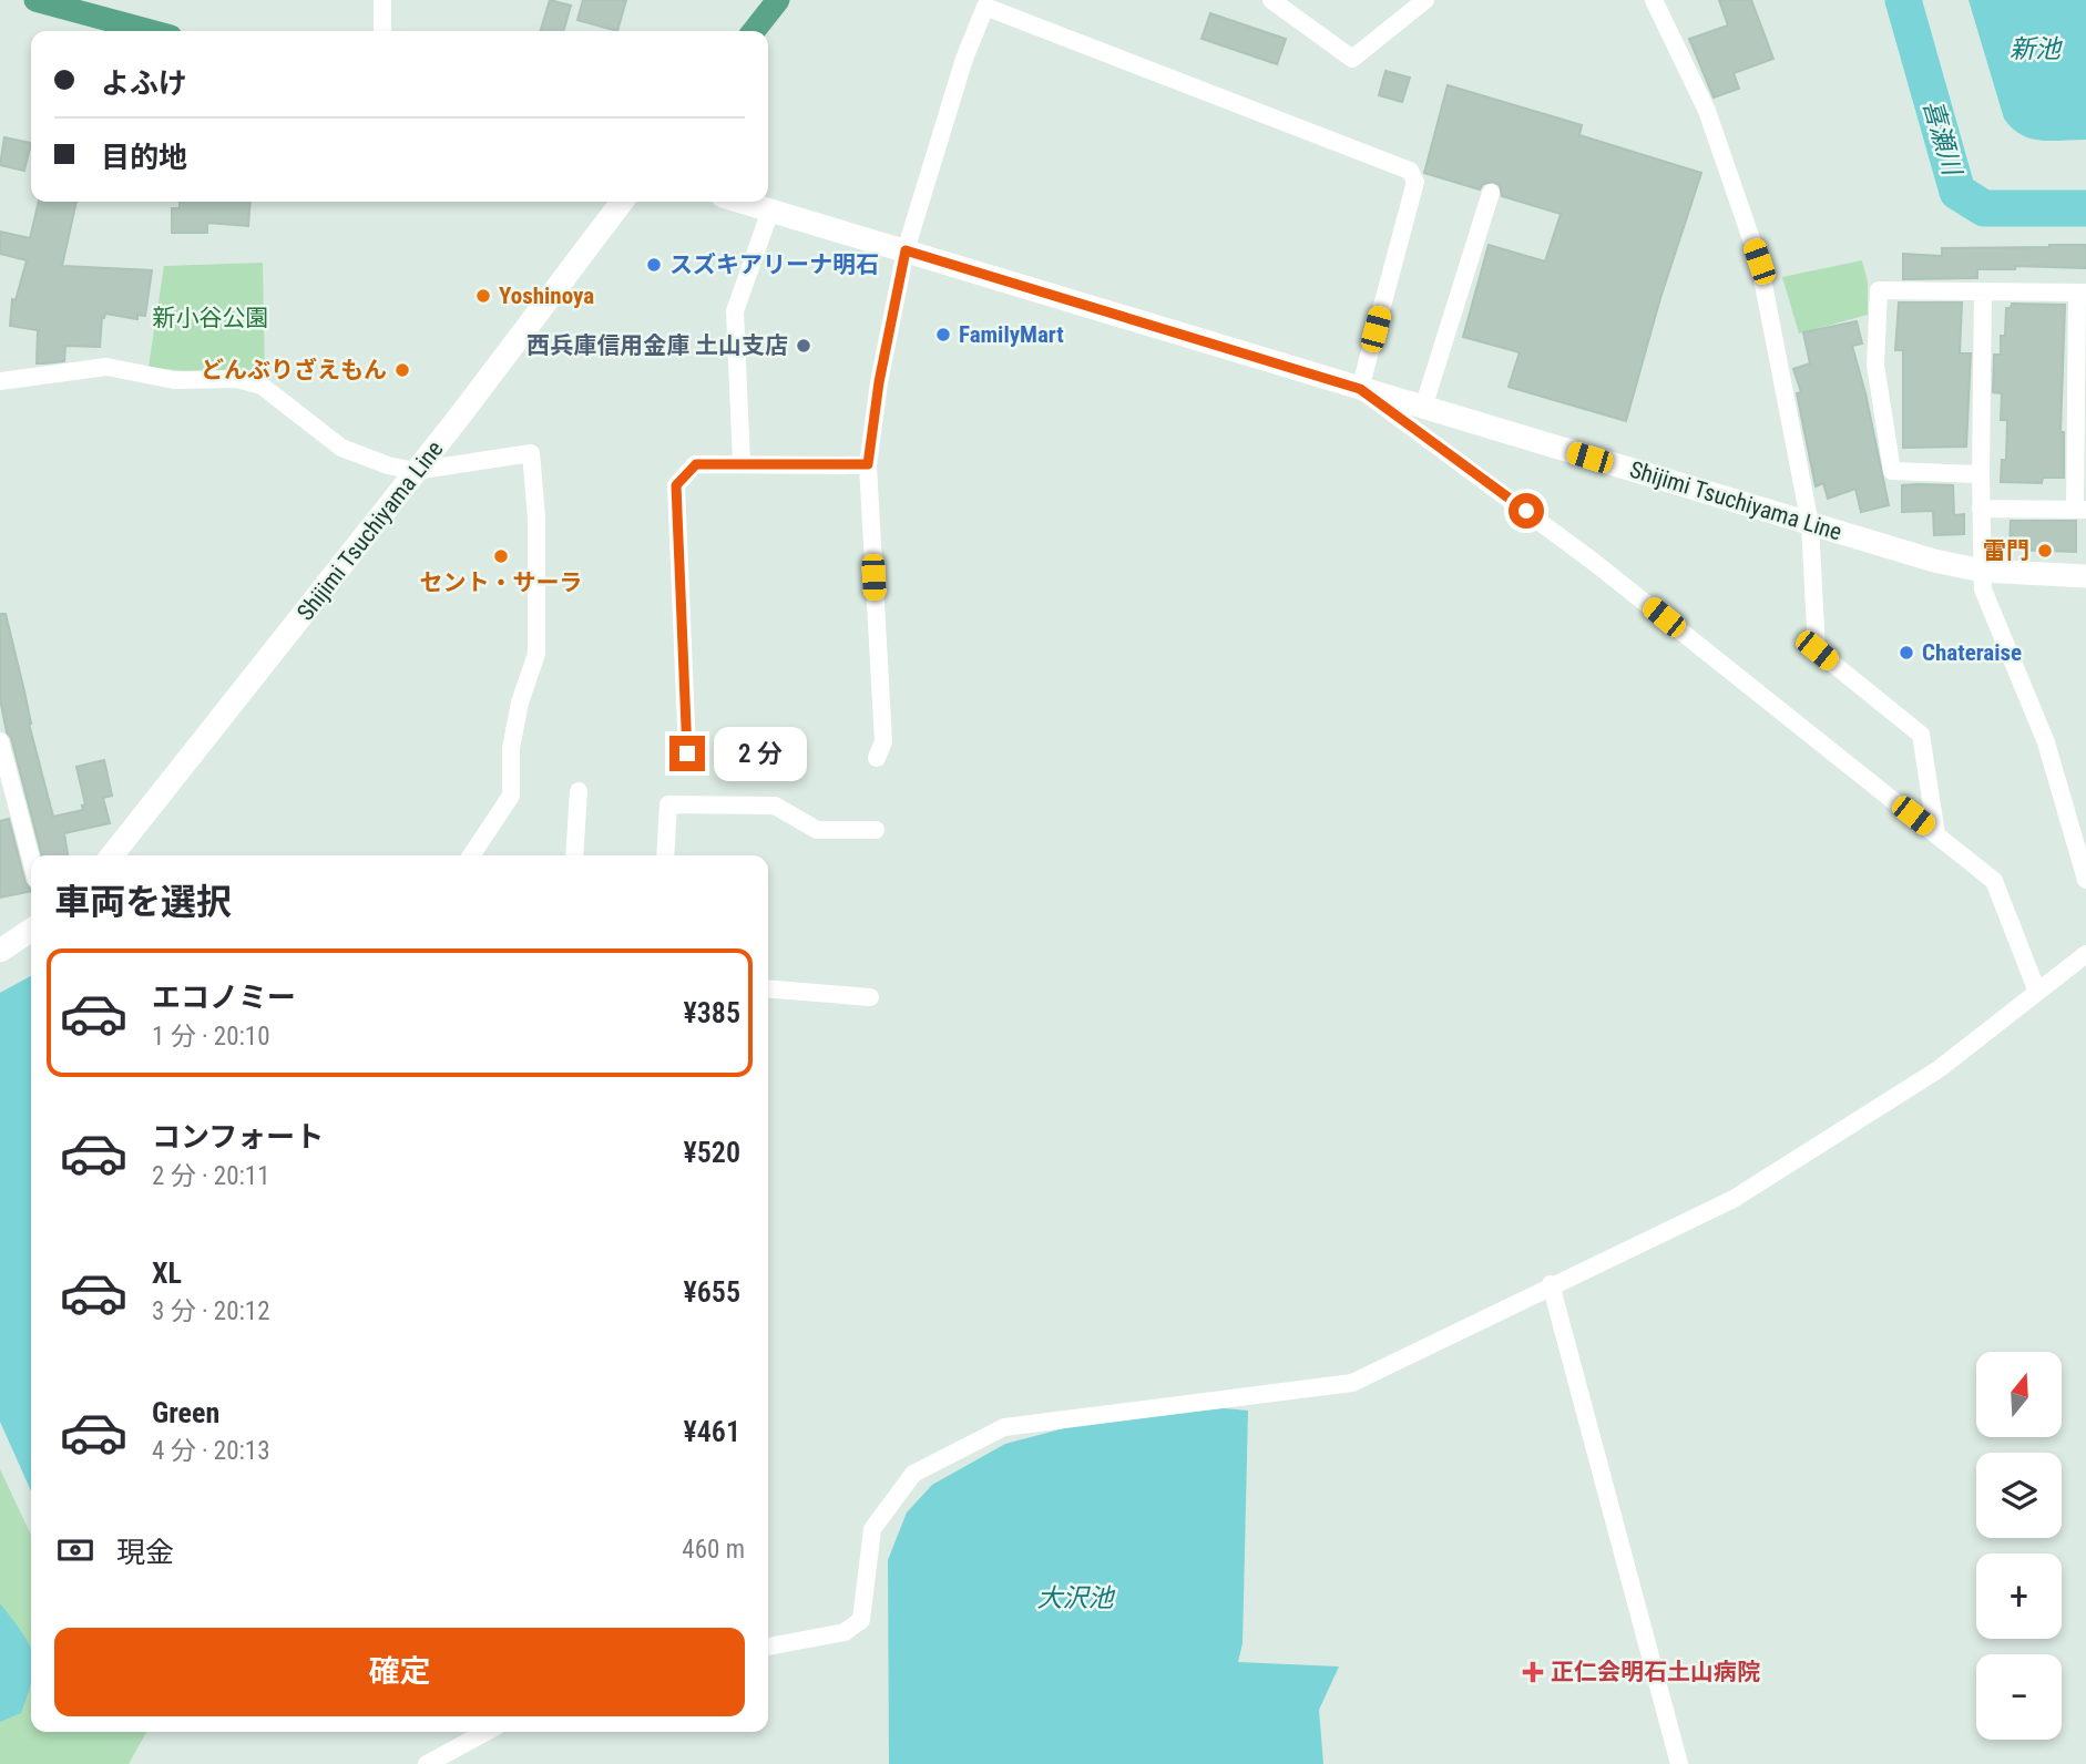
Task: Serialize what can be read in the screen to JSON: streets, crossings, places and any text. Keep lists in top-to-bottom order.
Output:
{
  "streets": {
    "main road": ["Shijimi Tsuchiyama Line"]
  },
  "water": ["新池", "喜瀬川", "大沢池"],
  "parks": ["新小谷公園"],
  "places": {
    "other": [
      "スズキアリーナ明石",
      "Yoshinoya",
      "FamilyMart",
      "西兵庫信用金庫 土山支店",
      "どんぶりざえもん",
      "雷門",
      "セント・サーラ",
      "Chateraise"
    ],
    "health": ["正仁会明石土山病院"]
  },
  "north": "top",
  "page": {
    "banner": ["よふけ", "目的地"],
    "bubble": "2 分",
    "heading": "車両を選択",
    "list": [
      {
        "name": "エコノミー",
        "note": "1 分 · 20:10",
        "value": "¥385"
      },
      {
        "name": "コンフォート",
        "note": "2 分 · 20:11",
        "value": "¥520"
      },
      {
        "name": "XL",
        "note": "3 分 · 20:12",
        "value": "¥655"
      },
      {
        "name": "Green",
        "note": "4 分 · 20:13",
        "value": "¥461"
      }
    ],
    "map_buttons": ["+", "−"],
    "pay": ["現金", "460 m"],
    "buttons": "確定"
  }
}
